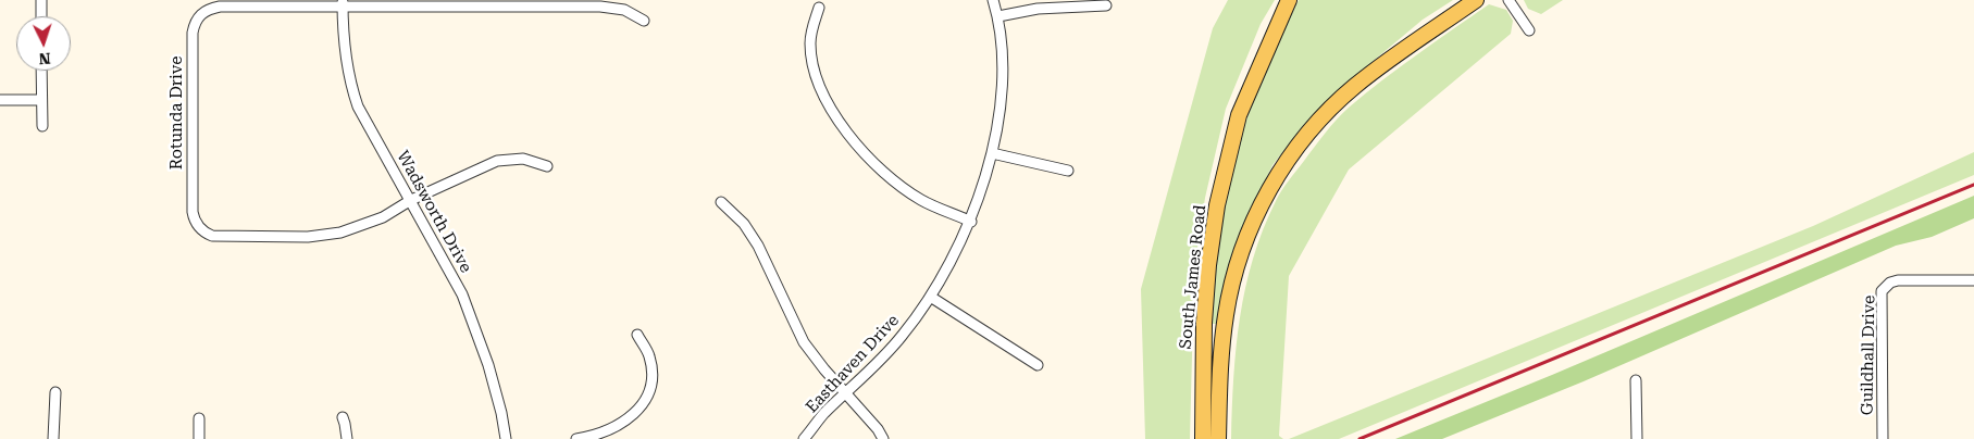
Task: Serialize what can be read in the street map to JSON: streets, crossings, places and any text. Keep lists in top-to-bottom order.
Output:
{
  "streets": {
    "main road": ["South James Road"],
    "street": [
      "Rotunda Drive",
      "Wadsworth Drive",
      "Guildhall Drive",
      "Easthaven Drive"
    ]
  },
  "crossings": [
    ["Rotunda Drive", "Wadsworth Drive"]
  ],
  "north": "bottom"
}
